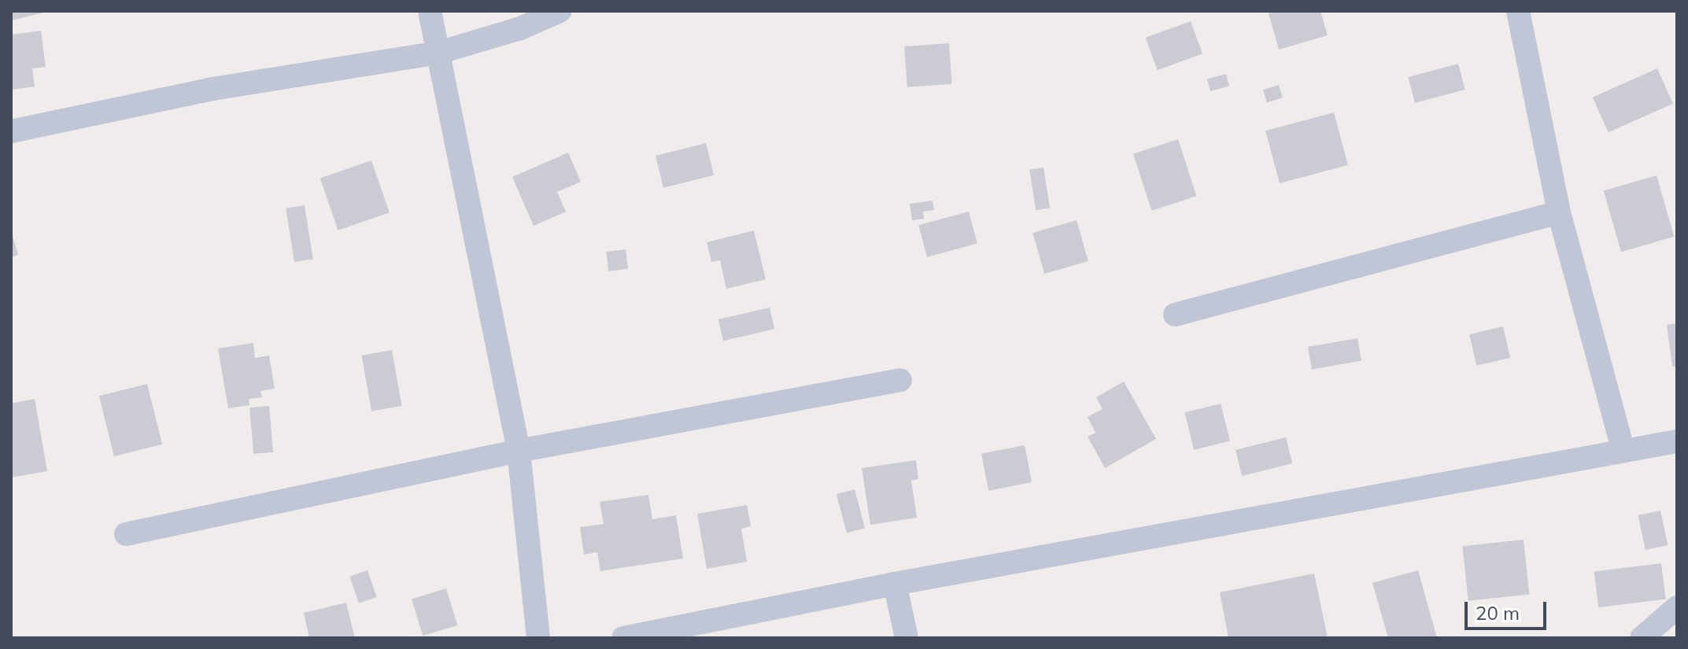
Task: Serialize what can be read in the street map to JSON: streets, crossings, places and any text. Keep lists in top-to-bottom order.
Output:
{
  "scale_bar": "20 m"
}
